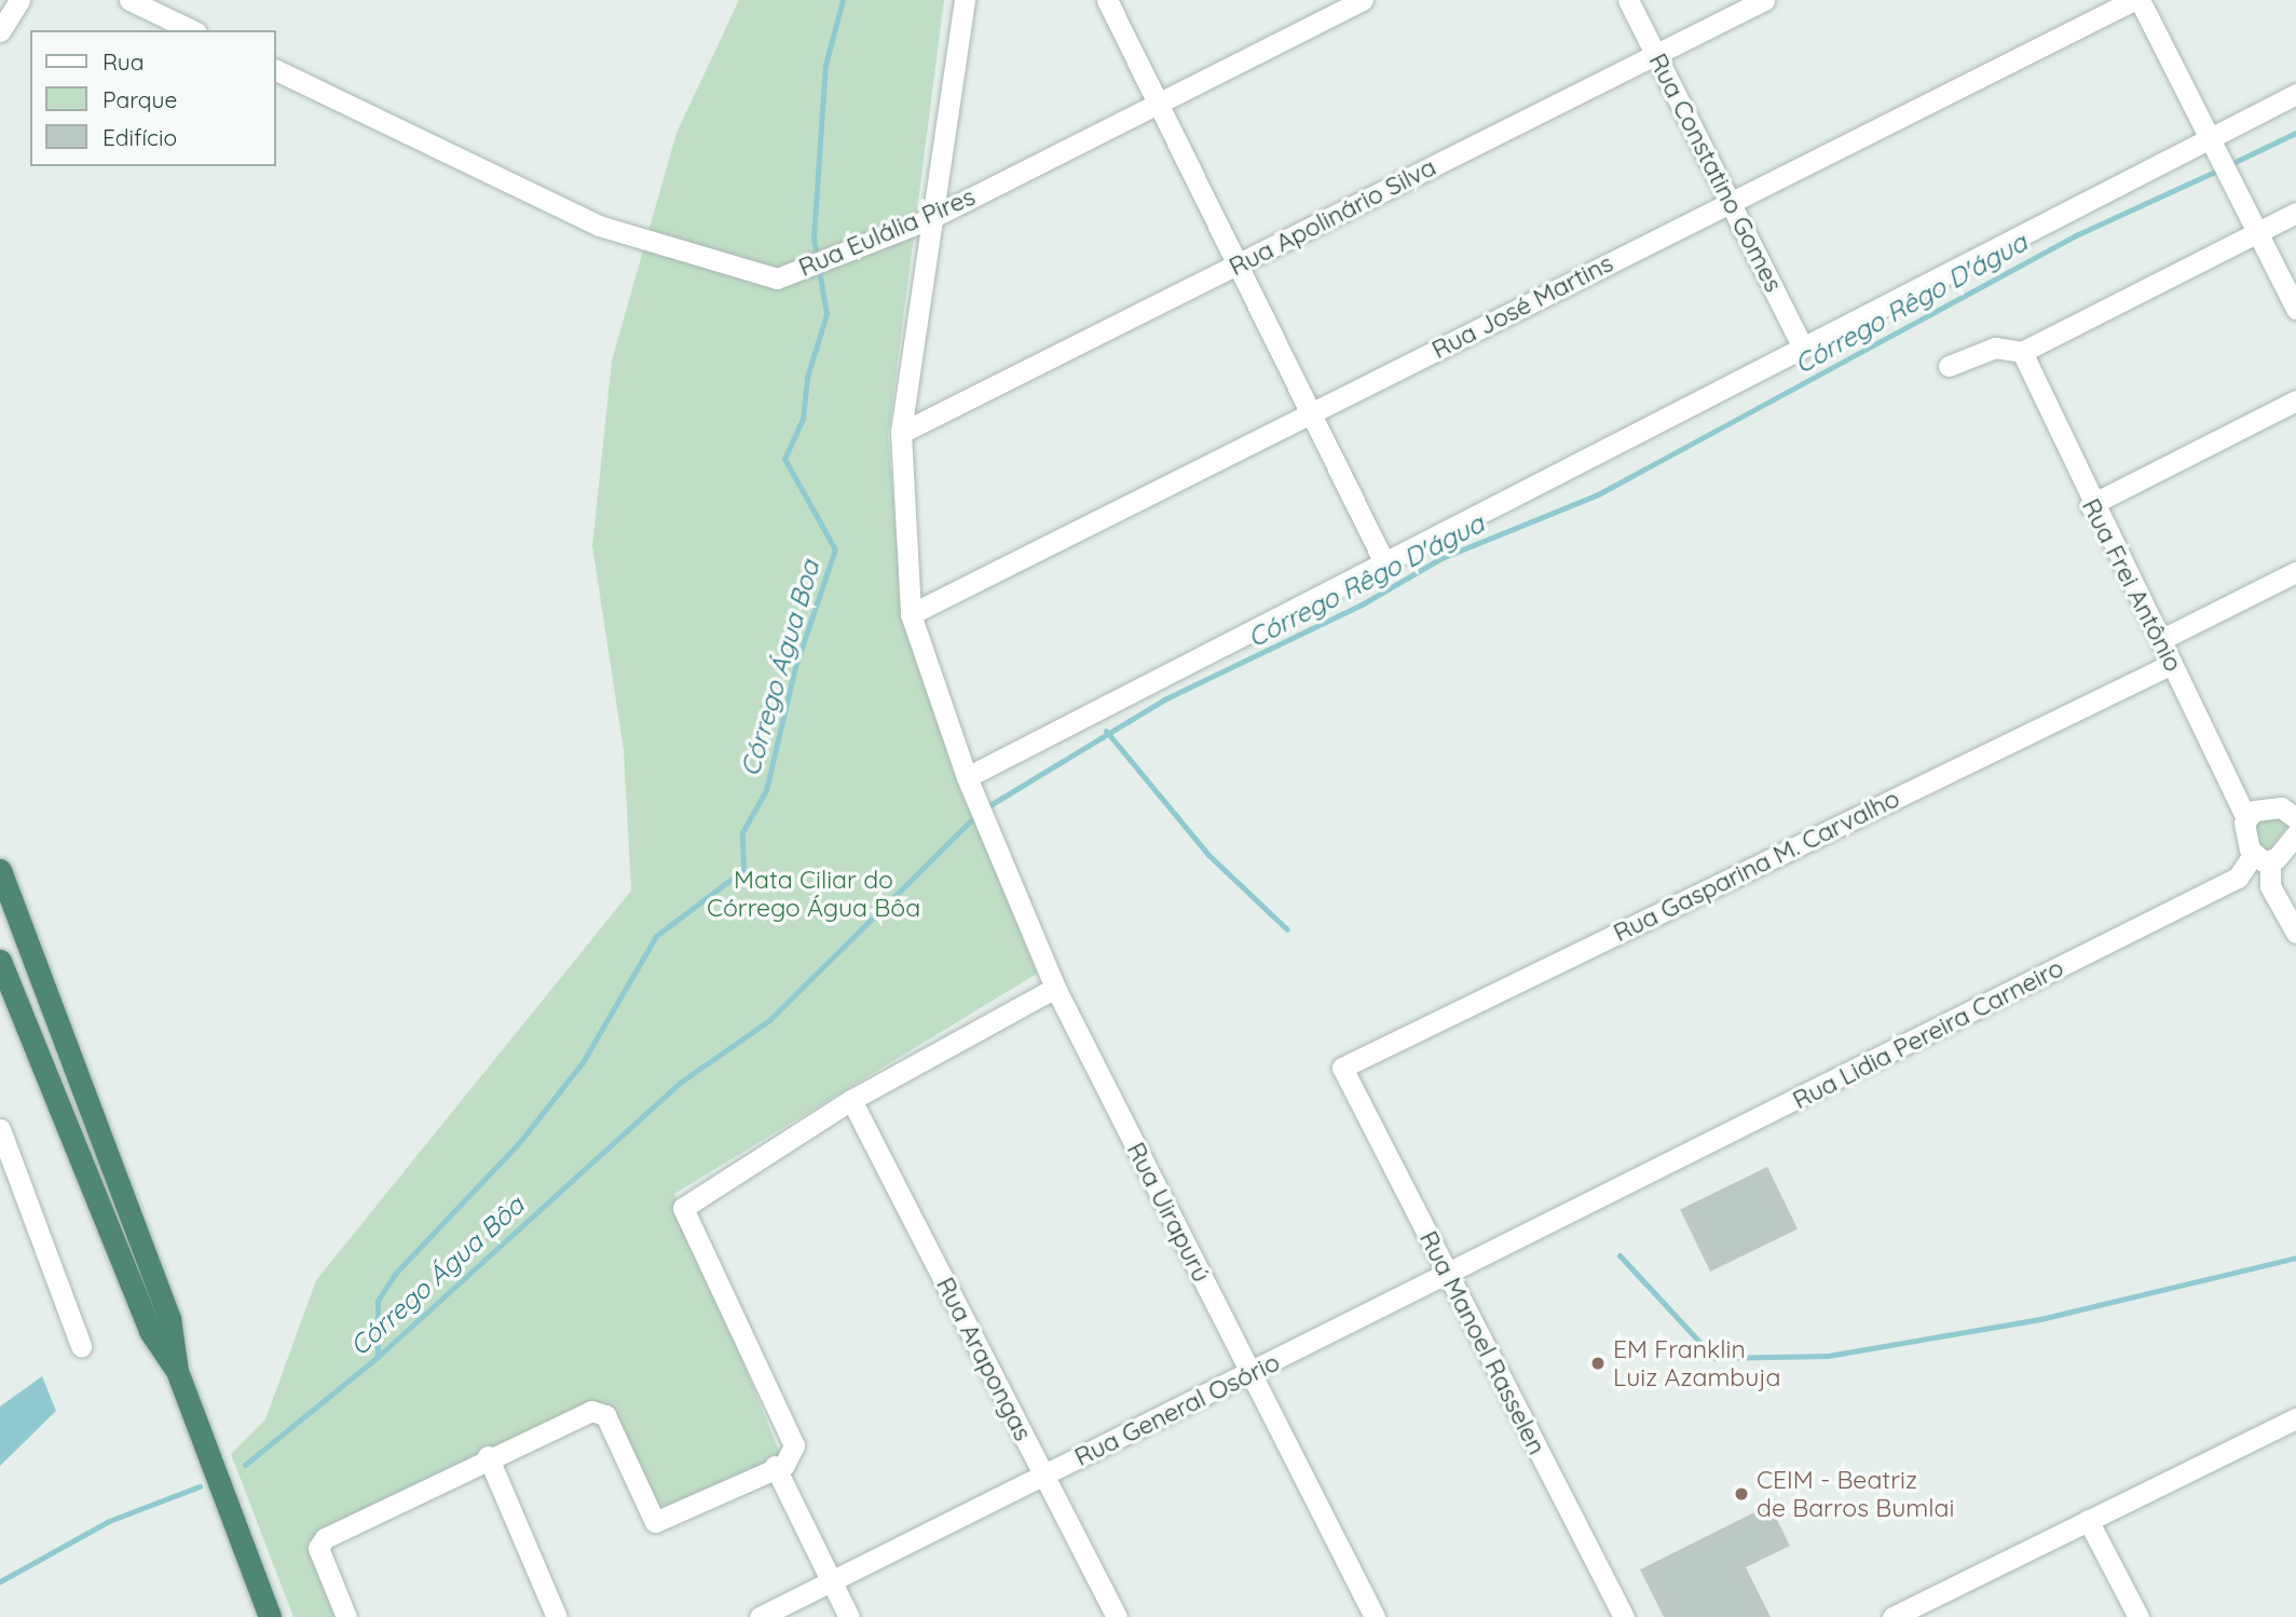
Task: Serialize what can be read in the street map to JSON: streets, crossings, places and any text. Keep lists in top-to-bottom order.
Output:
{
  "streets": {
    "street": [
      "Rua Constatino Gomes",
      "Rua Apolinário Silva",
      "Rua Eulália Pires",
      "Rua José Martins",
      "Rua Frei Antônio",
      "Rua Gasparina M. Carvalho",
      "Rua Lidia Pereira Carneiro",
      "Rua Uirapurú",
      "Rua Manoel Rasselen",
      "Rua Arapongas",
      "Rua General Osório"
    ]
  },
  "crossings": [
    ["Rua Constatino Gomes", "Rua Apolinário Silva"],
    ["Rua Constatino Gomes", "Rua José Martins"],
    ["Rua Apolinário Silva", "Rua Uirapurú"],
    ["Rua Eulália Pires", "Rua Uirapurú"],
    ["Rua José Martins", "Rua Uirapurú"],
    ["Rua Frei Antônio", "Rua Gasparina M. Carvalho"],
    ["Rua Frei Antônio", "Rua Lidia Pereira Carneiro"],
    ["Rua Gasparina M. Carvalho", "Rua Manoel Rasselen"],
    ["Rua Lidia Pereira Carneiro", "Rua General Osório"],
    ["Rua Uirapurú", "Rua General Osório"],
    ["Rua Manoel Rasselen", "Rua General Osório"],
    ["Rua Arapongas", "Rua General Osório"]
  ],
  "water": ["Córrego Rêgo D'água", "Córrego Água Boa", "Córrego Água Bôa"],
  "parks": ["Mata Ciliar do Córrego Água Bôa"],
  "places": ["EM Franklin Luiz Azambuja", "CEIM - Beatriz de Barros Bumlai"],
  "legend": ["Rua", "Parque", "Edifício"]
}
